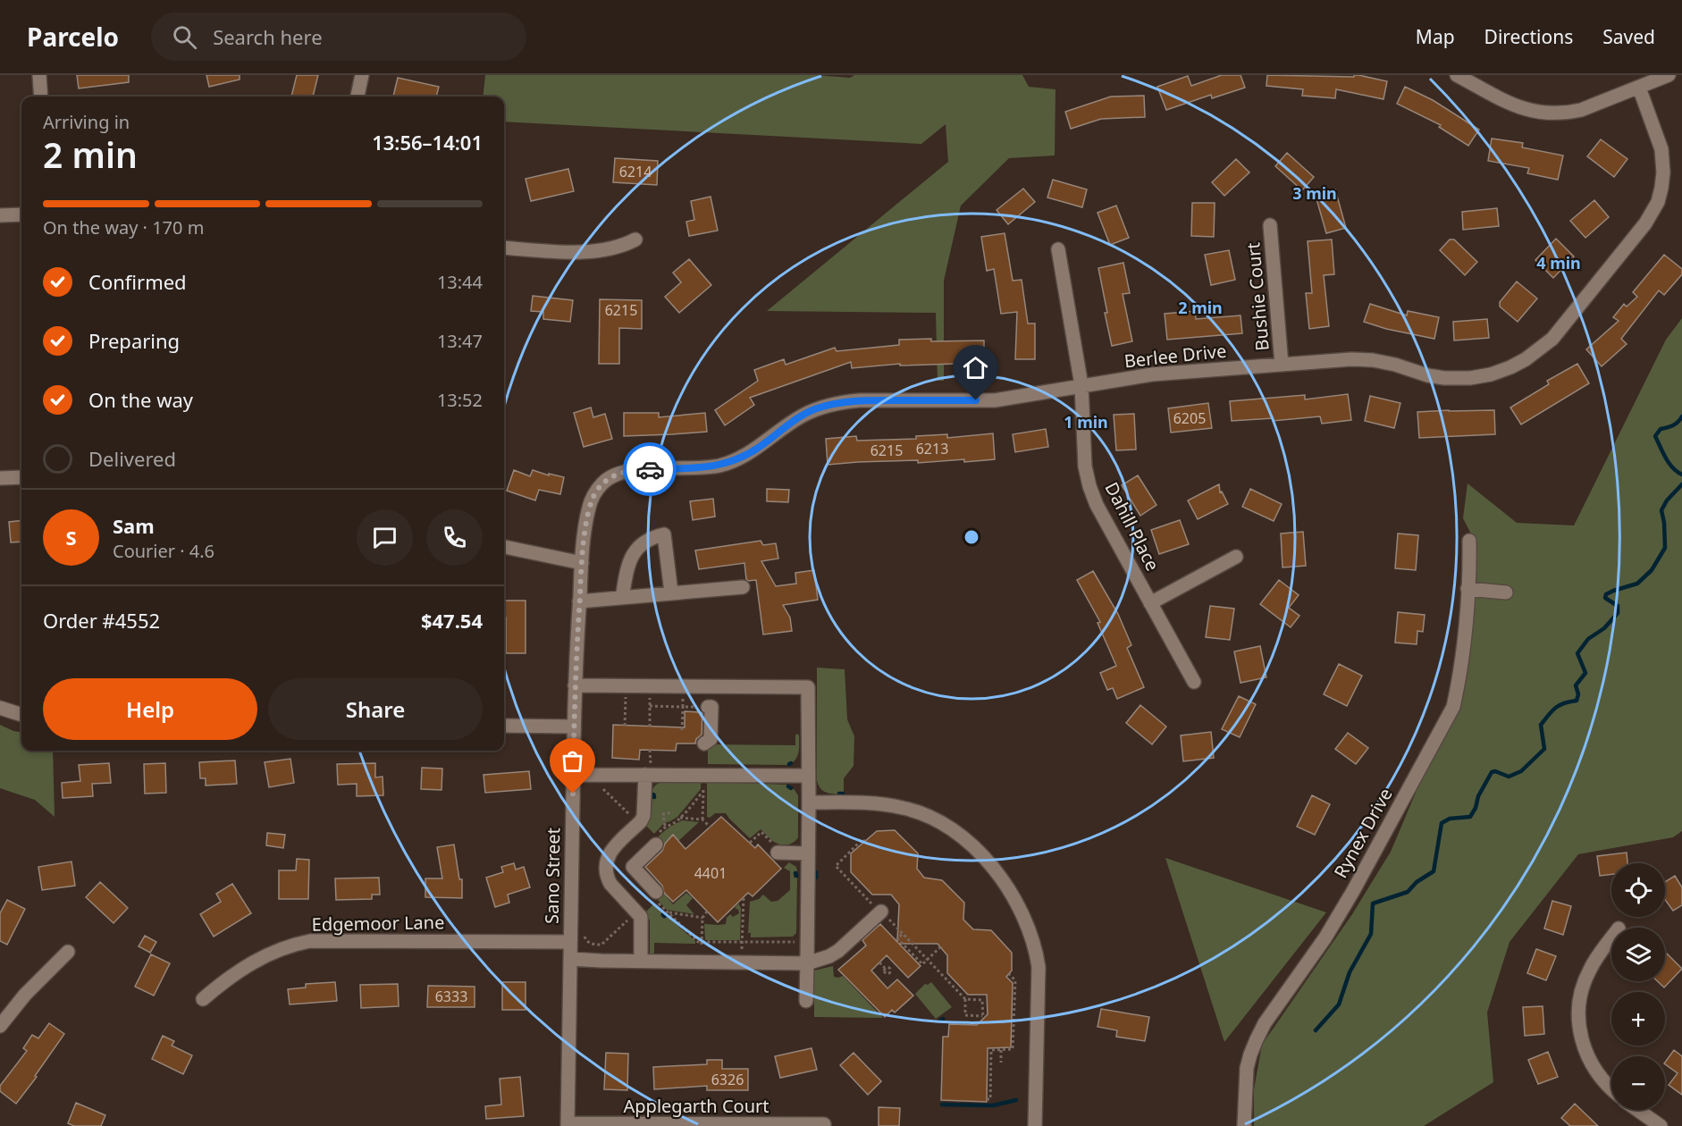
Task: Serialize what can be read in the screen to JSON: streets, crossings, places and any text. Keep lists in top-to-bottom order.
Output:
{
  "streets": {
    "street": [
      "Bushie Court",
      "Berlee Drive",
      "Dahill Place",
      "Rynex Drive",
      "Sano Street",
      "Edgemoor Lane",
      "Applegarth Court"
    ]
  },
  "crossings": [
    ["Bushie Court", "Berlee Drive"],
    ["Berlee Drive", "Dahill Place"],
    ["Berlee Drive", "Sano Street"],
    ["Sano Street", "Edgemoor Lane"],
    ["Sano Street", "Applegarth Court"]
  ],
  "house_numbers": [
    "6214",
    "6215",
    "6205",
    "6213",
    "6215",
    "4401",
    "6333",
    "6326"
  ],
  "page": {
    "header": "Parcelo",
    "search": "Search here",
    "nav": ["Map", "Directions", "Saved"],
    "heading": ["2 min", "Arriving in", "13:56–14:01"],
    "panel": [
      "Sam",
      "Courier · 4.6",
      "Order #4552",
      "$47.54"
    ],
    "bar": "On the way · 170 m",
    "list": [
      ["Confirmed", "13:44"],
      ["Preparing", "13:47"],
      ["On the way", "13:52"],
      "Delivered"
    ],
    "round": "S",
    "buttons": ["Help", "Share"],
    "map_buttons": ["+", "−"]
  },
  "rings": [
    "3 min",
    "4 min",
    "2 min",
    "1 min"
  ]
}
